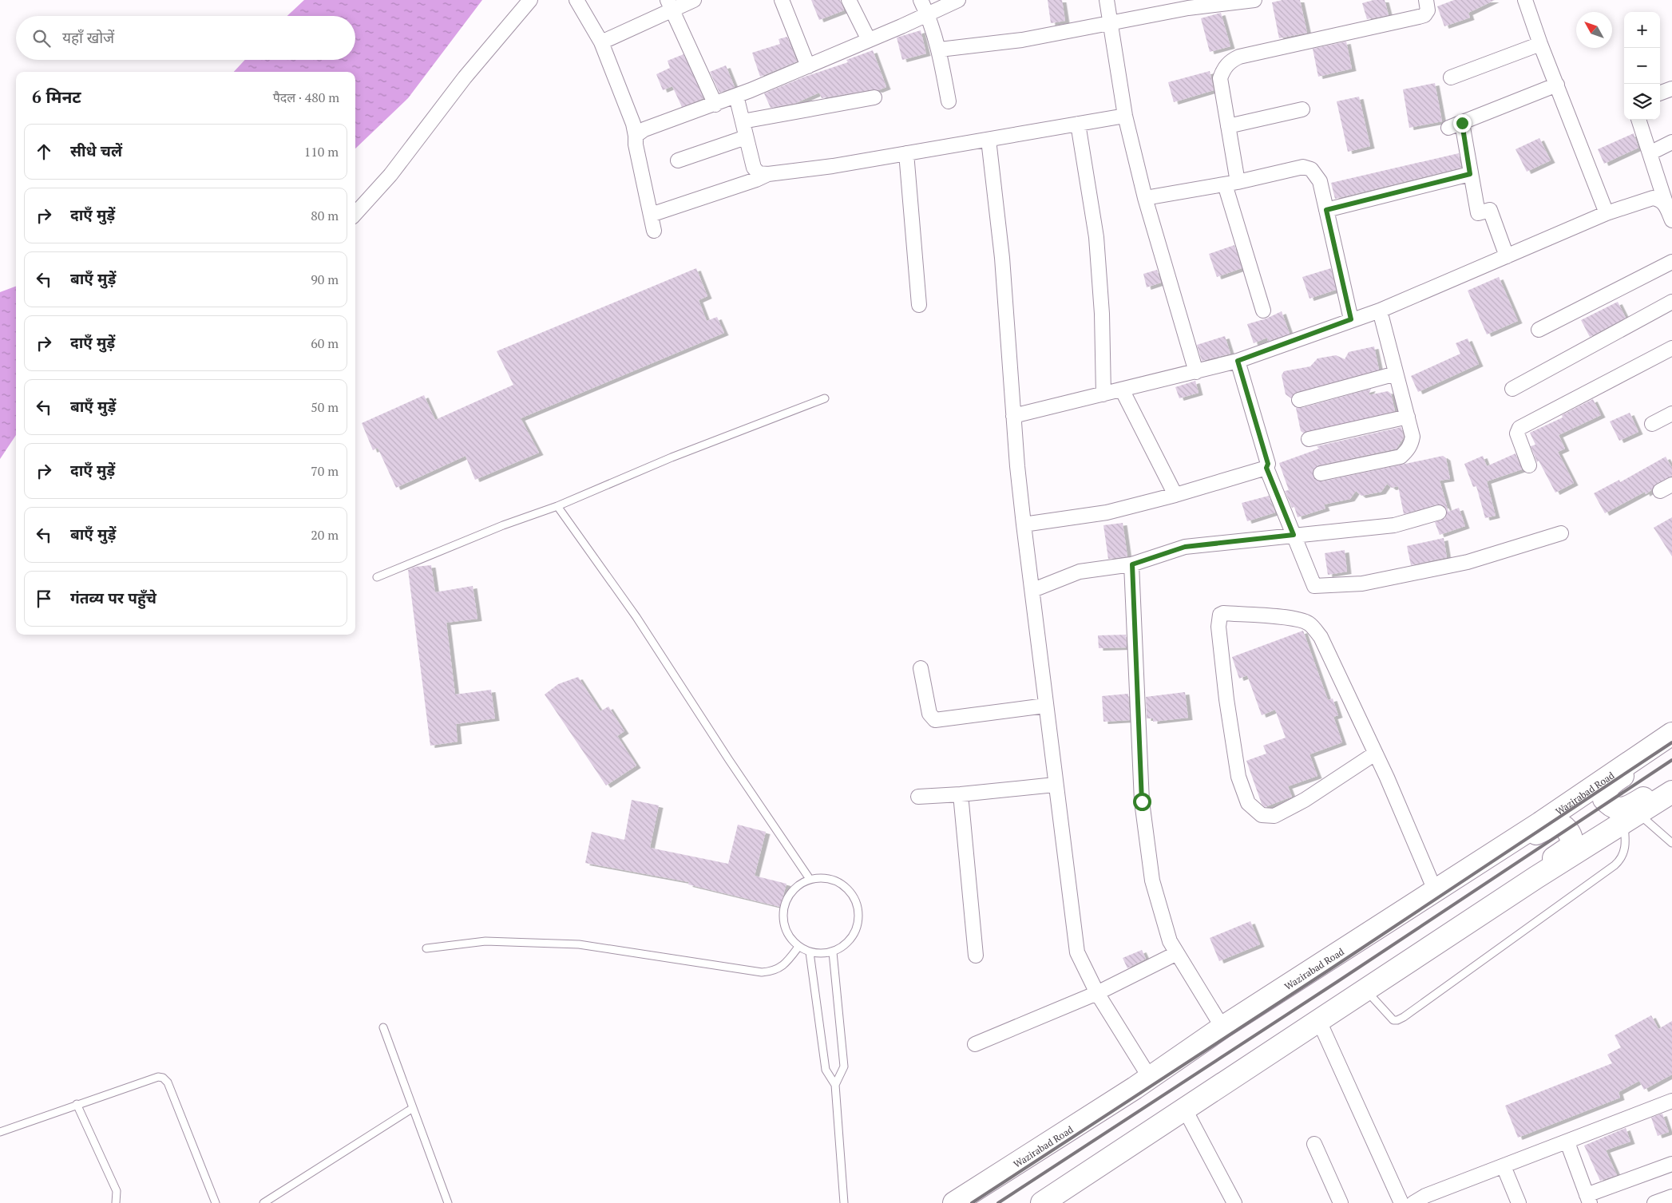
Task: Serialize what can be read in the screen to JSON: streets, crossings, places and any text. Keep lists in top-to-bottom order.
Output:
{
  "streets": {
    "highway": ["Wazirabad Road"]
  },
  "north": "top left",
  "page": {
    "map_buttons": ["+", "−"],
    "search": "यहाँ खोजें",
    "heading": ["6 मिनट", "पैदल · 480 m"],
    "list": [
      ["सीधे चलें", "110 m"],
      ["दाएँ मुड़ें", "80 m"],
      ["बाएँ मुड़ें", "90 m"],
      ["दाएँ मुड़ें", "60 m"],
      ["बाएँ मुड़ें", "50 m"],
      ["दाएँ मुड़ें", "70 m"],
      ["बाएँ मुड़ें", "20 m"],
      "गंतव्य पर पहुँचे"
    ]
  }
}
